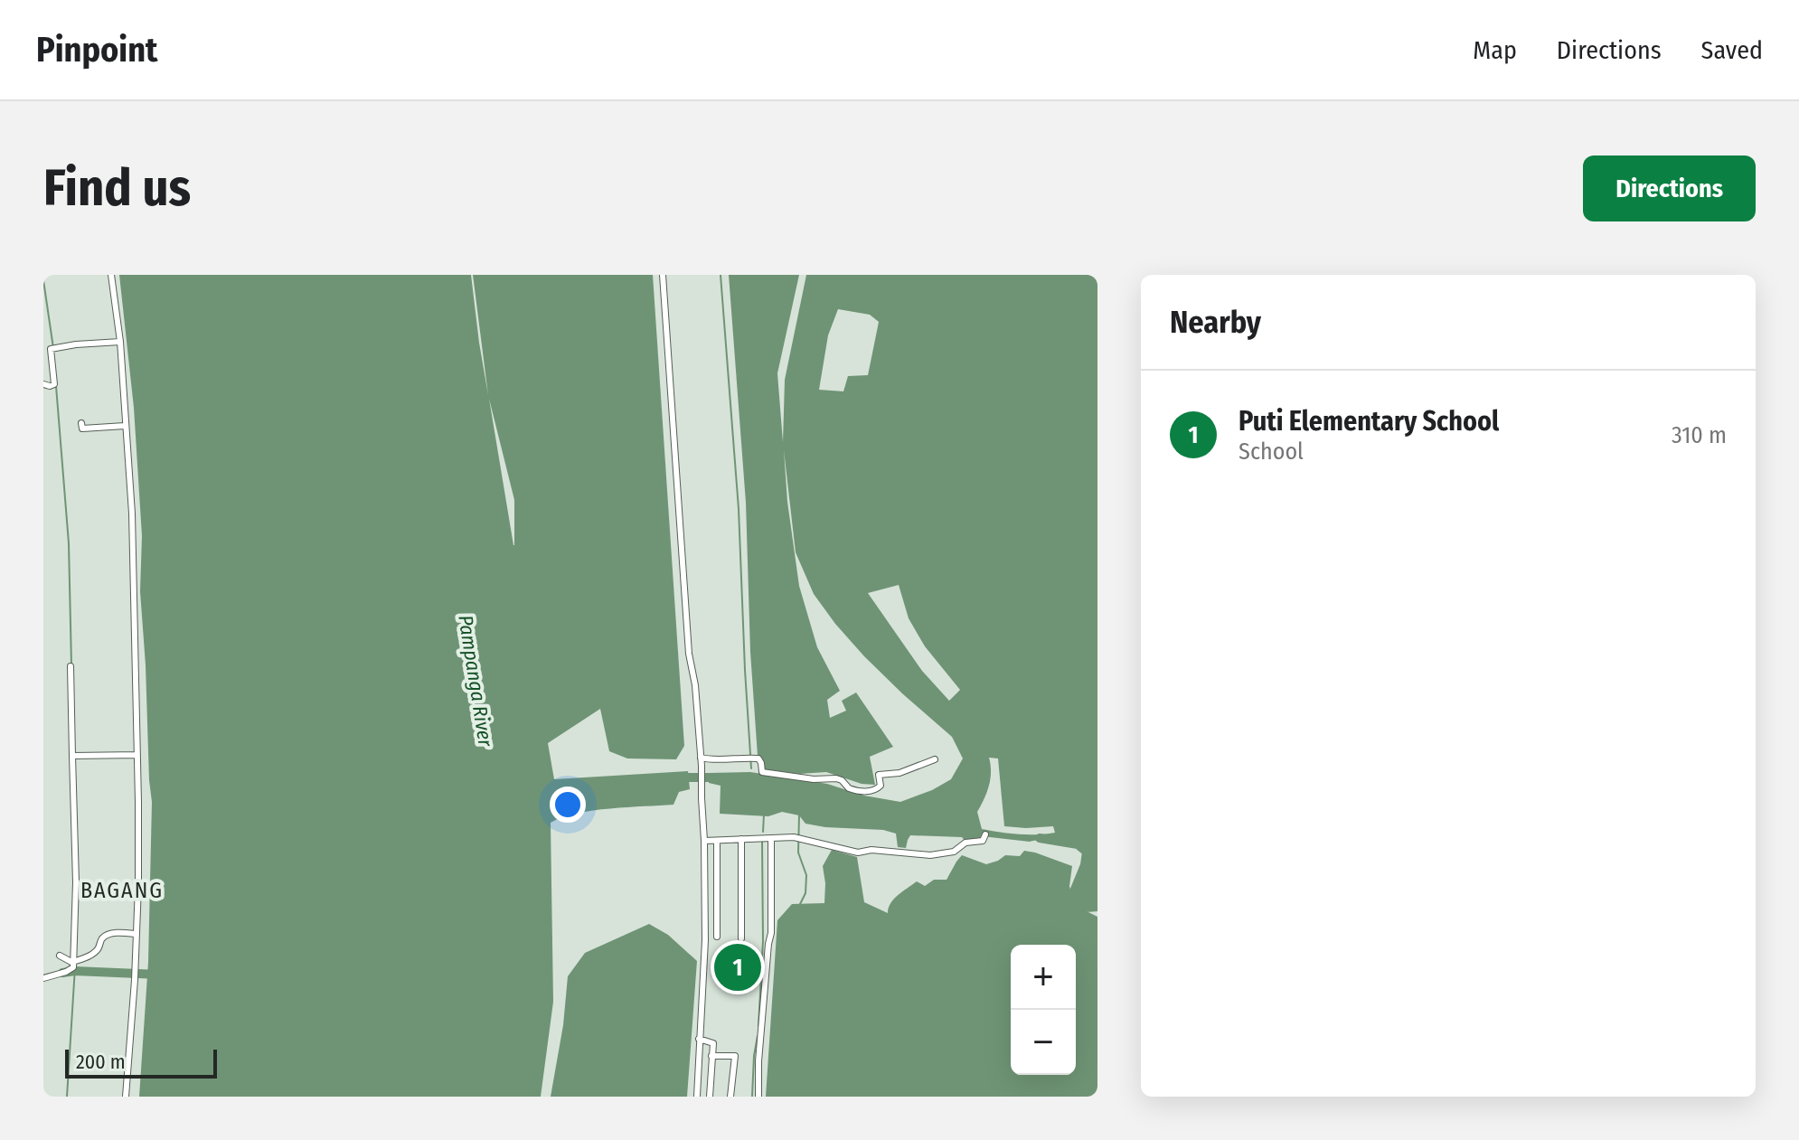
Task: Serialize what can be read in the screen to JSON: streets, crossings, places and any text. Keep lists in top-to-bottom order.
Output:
{
  "districts": ["BAGANG"],
  "water": ["Pampanga River"],
  "scale_bar": "200 m",
  "page": {
    "header": "Pinpoint",
    "nav": ["Map", "Directions", "Saved"],
    "buttons": "Directions",
    "title": "Find us",
    "heading": "Nearby",
    "list": [
      {
        "mark": "1",
        "name": "Puti Elementary School",
        "note": "School",
        "value": "310 m"
      }
    ],
    "pins": "1",
    "map_buttons": ["+", "−"],
    "scale": "200 m"
  }
}
